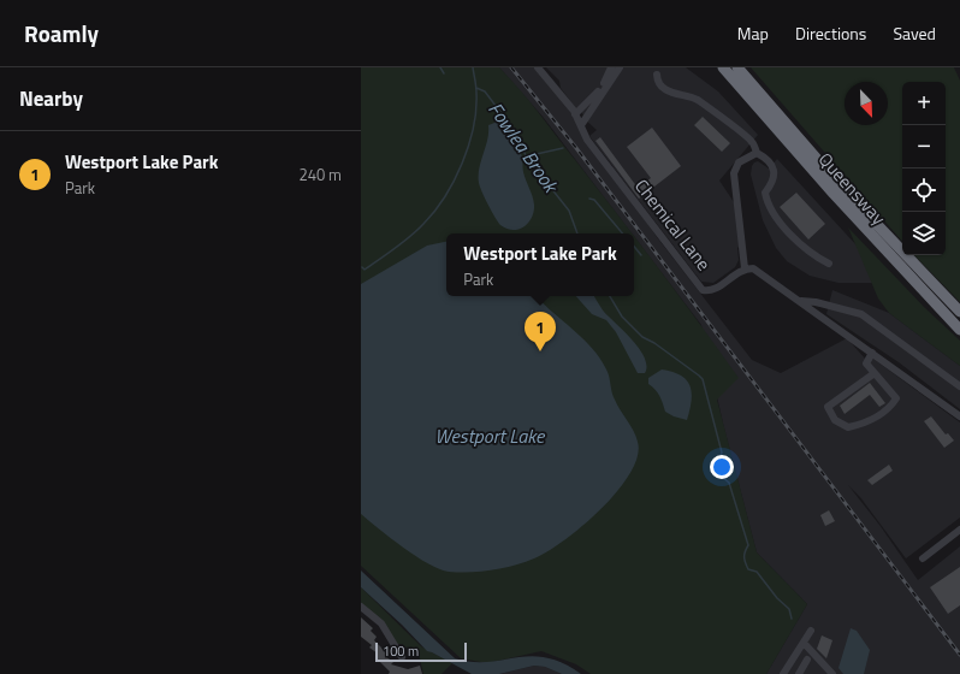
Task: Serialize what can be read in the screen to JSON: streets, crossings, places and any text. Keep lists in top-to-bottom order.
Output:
{
  "streets": {
    "highway": ["Queensway"],
    "street": ["Chemical Lane"]
  },
  "water": ["Fowlea Brook", "Westport Lake"],
  "scale_bar": "100 m",
  "north": "bottom right",
  "page": {
    "header": "Roamly",
    "nav": ["Map", "Directions", "Saved"],
    "heading": "Nearby",
    "map_buttons": ["+", "−"],
    "list": [
      {
        "mark": "1",
        "name": "Westport Lake Park",
        "note": "Park",
        "value": "240 m"
      }
    ],
    "popup": ["Westport Lake Park", "Park"],
    "pins": "1",
    "scale": "100 m"
  }
}
